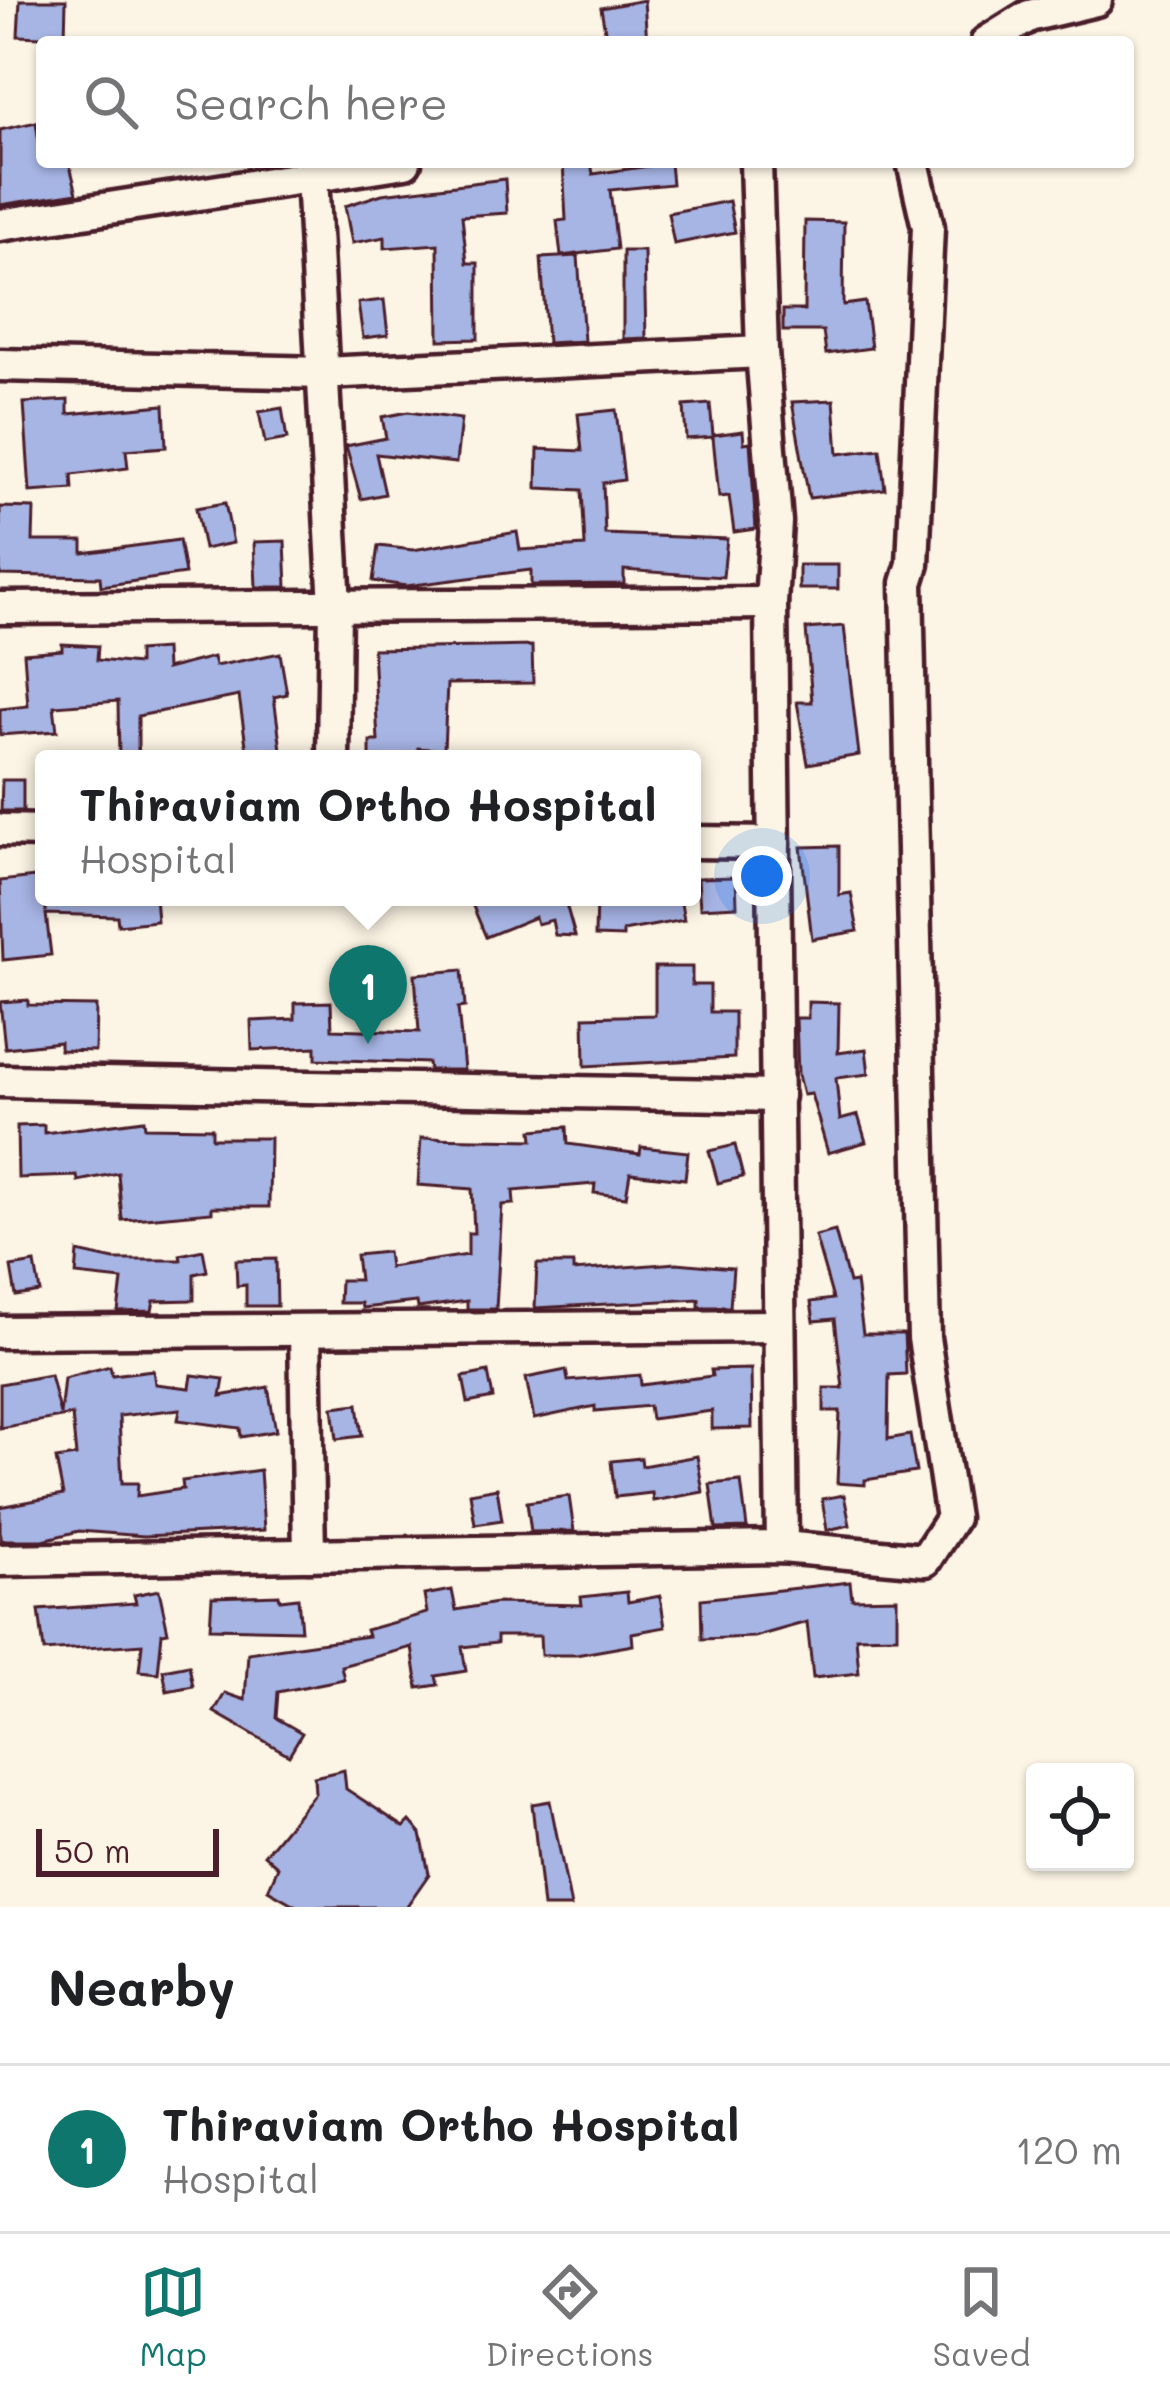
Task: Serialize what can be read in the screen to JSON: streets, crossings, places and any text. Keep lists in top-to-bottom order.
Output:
{
  "scale_bar": "50 m",
  "page": {
    "search": "Search here",
    "popup": ["Thiraviam Ortho Hospital", "Hospital"],
    "pins": "1",
    "scale": "50 m",
    "heading": "Nearby",
    "list": [
      {
        "mark": "1",
        "name": "Thiraviam Ortho Hospital",
        "note": "Hospital",
        "value": "120 m"
      }
    ],
    "nav": ["Map", "Directions", "Saved"]
  }
}
